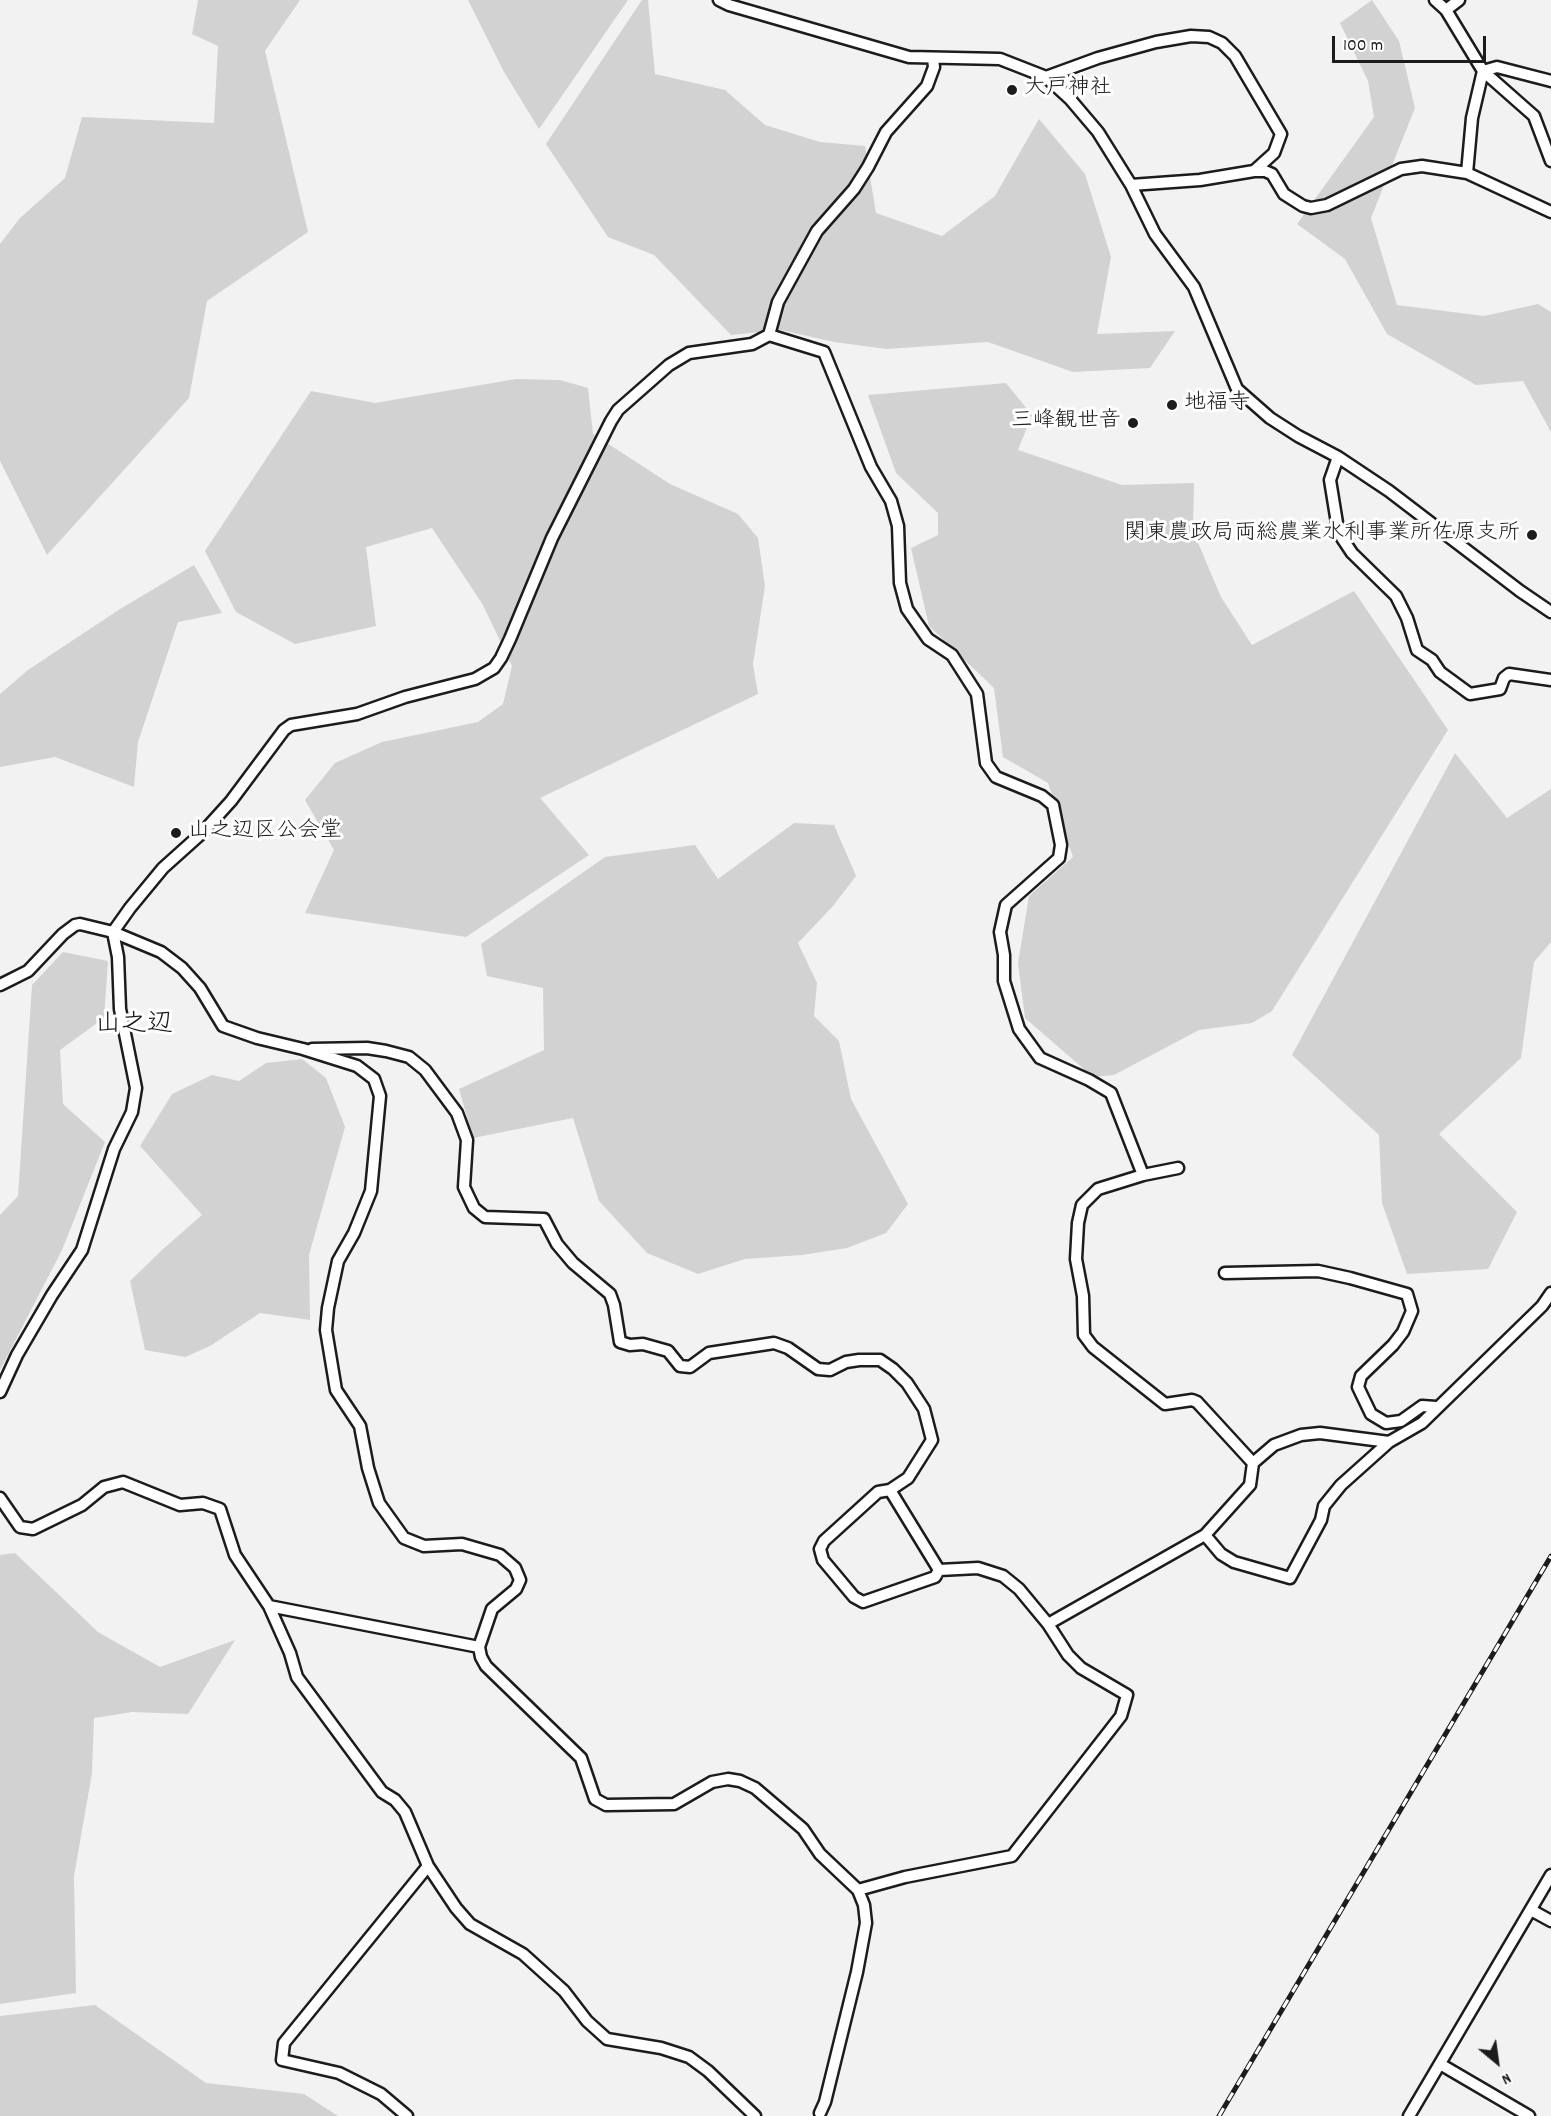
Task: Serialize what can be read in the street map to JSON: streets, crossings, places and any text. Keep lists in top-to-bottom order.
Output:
{
  "districts": ["山之辺"],
  "places": [
    "大戸神社",
    "地福寺",
    "三峰観世音",
    "関東農政局両総農業水利事業所佐原支所",
    "山之辺区公会堂"
  ],
  "scale_bar": "100 m",
  "north": "bottom right"
}
